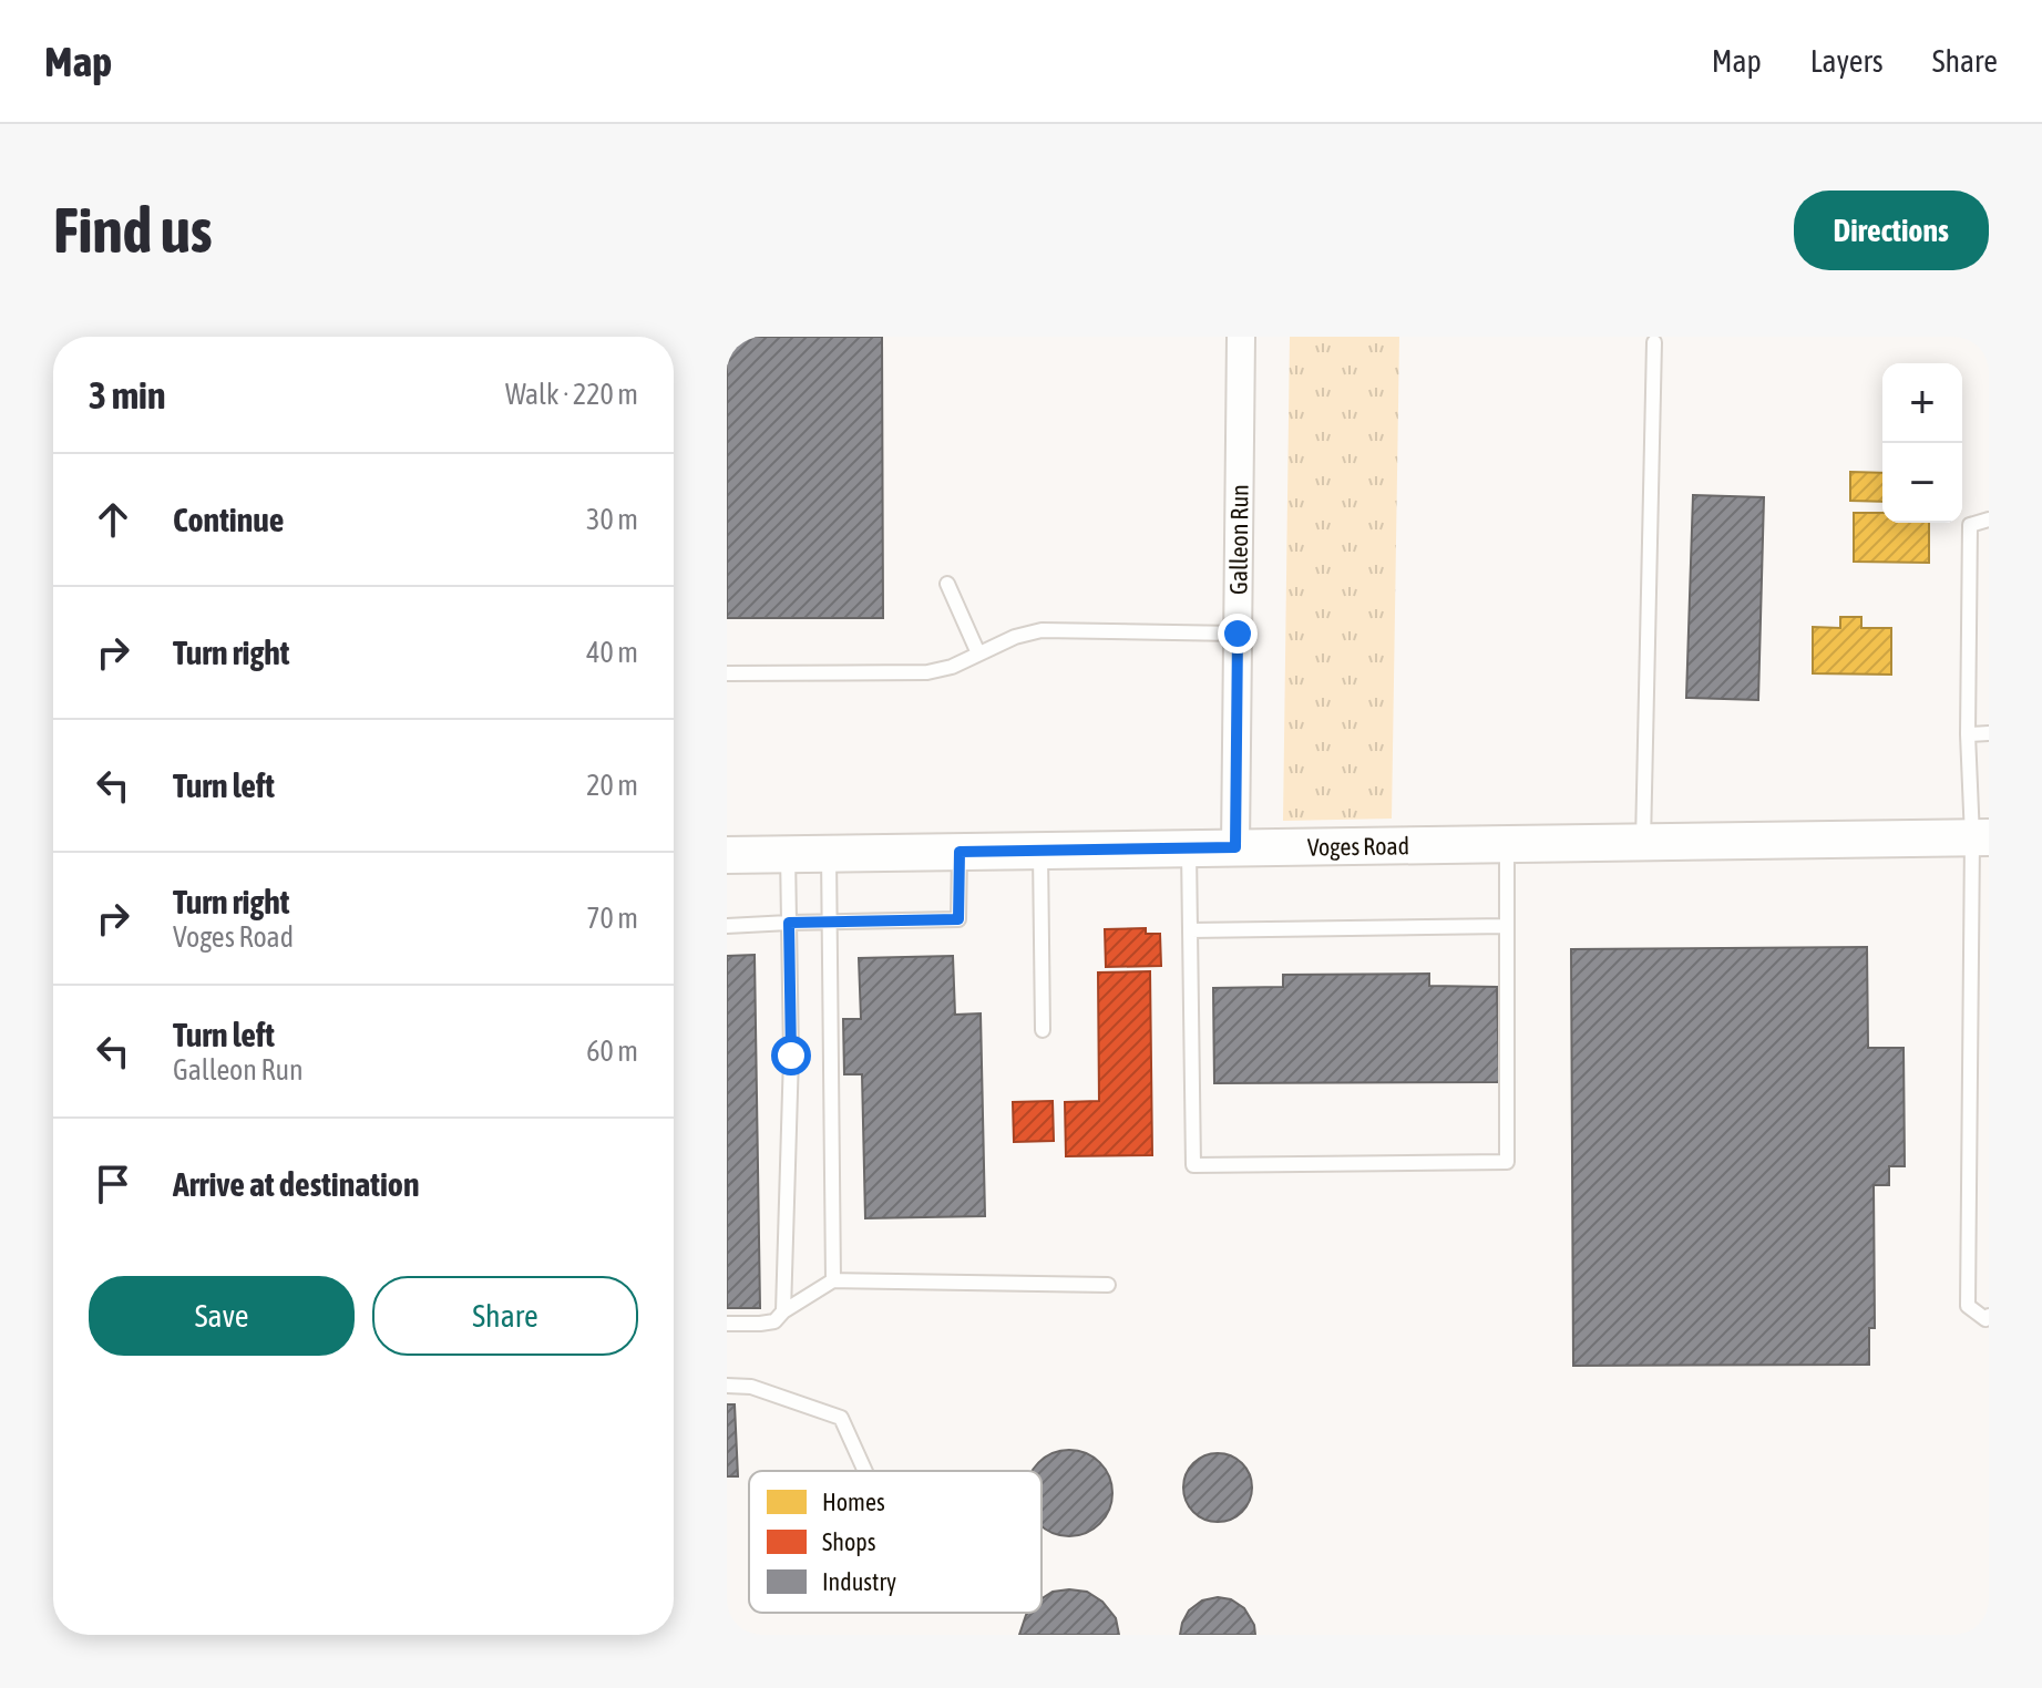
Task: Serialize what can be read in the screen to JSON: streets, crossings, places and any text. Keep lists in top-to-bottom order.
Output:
{
  "streets": {
    "street": ["Galleon Run", "Voges Road"]
  },
  "crossings": [
    ["Galleon Run", "Voges Road"]
  ],
  "legend": ["Homes", "Shops", "Industry"],
  "page": {
    "header": "Map",
    "nav": ["Map", "Layers", "Share"],
    "buttons": [
      "Directions",
      ["Save", "Share"]
    ],
    "title": "Find us",
    "heading": ["3 min", "Walk · 220 m"],
    "map_buttons": ["+", "−"],
    "list": [
      ["Continue", "30 m"],
      ["Turn right", "40 m"],
      ["Turn left", "20 m"],
      ["Turn right", "Voges Road", "70 m"],
      ["Turn left", "Galleon Run", "60 m"],
      "Arrive at destination"
    ]
  }
}
